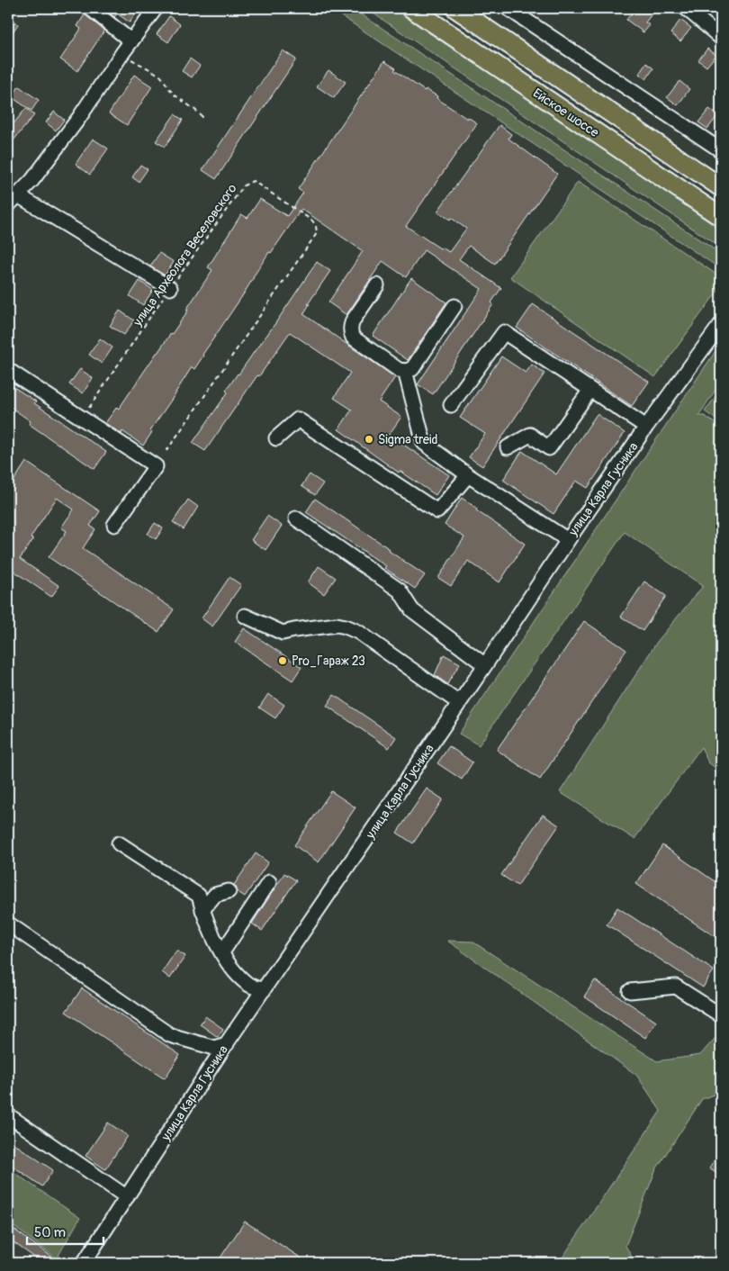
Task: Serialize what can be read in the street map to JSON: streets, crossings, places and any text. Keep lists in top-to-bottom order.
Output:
{
  "streets": {
    "main road": ["Ейское шоссе"],
    "street": ["улица Карла Гусника"],
    "path": ["улица Археолога Веселовского"]
  },
  "places": ["Sigma treid", "Pro_Гараж 23"],
  "scale_bar": "50 m"
}
